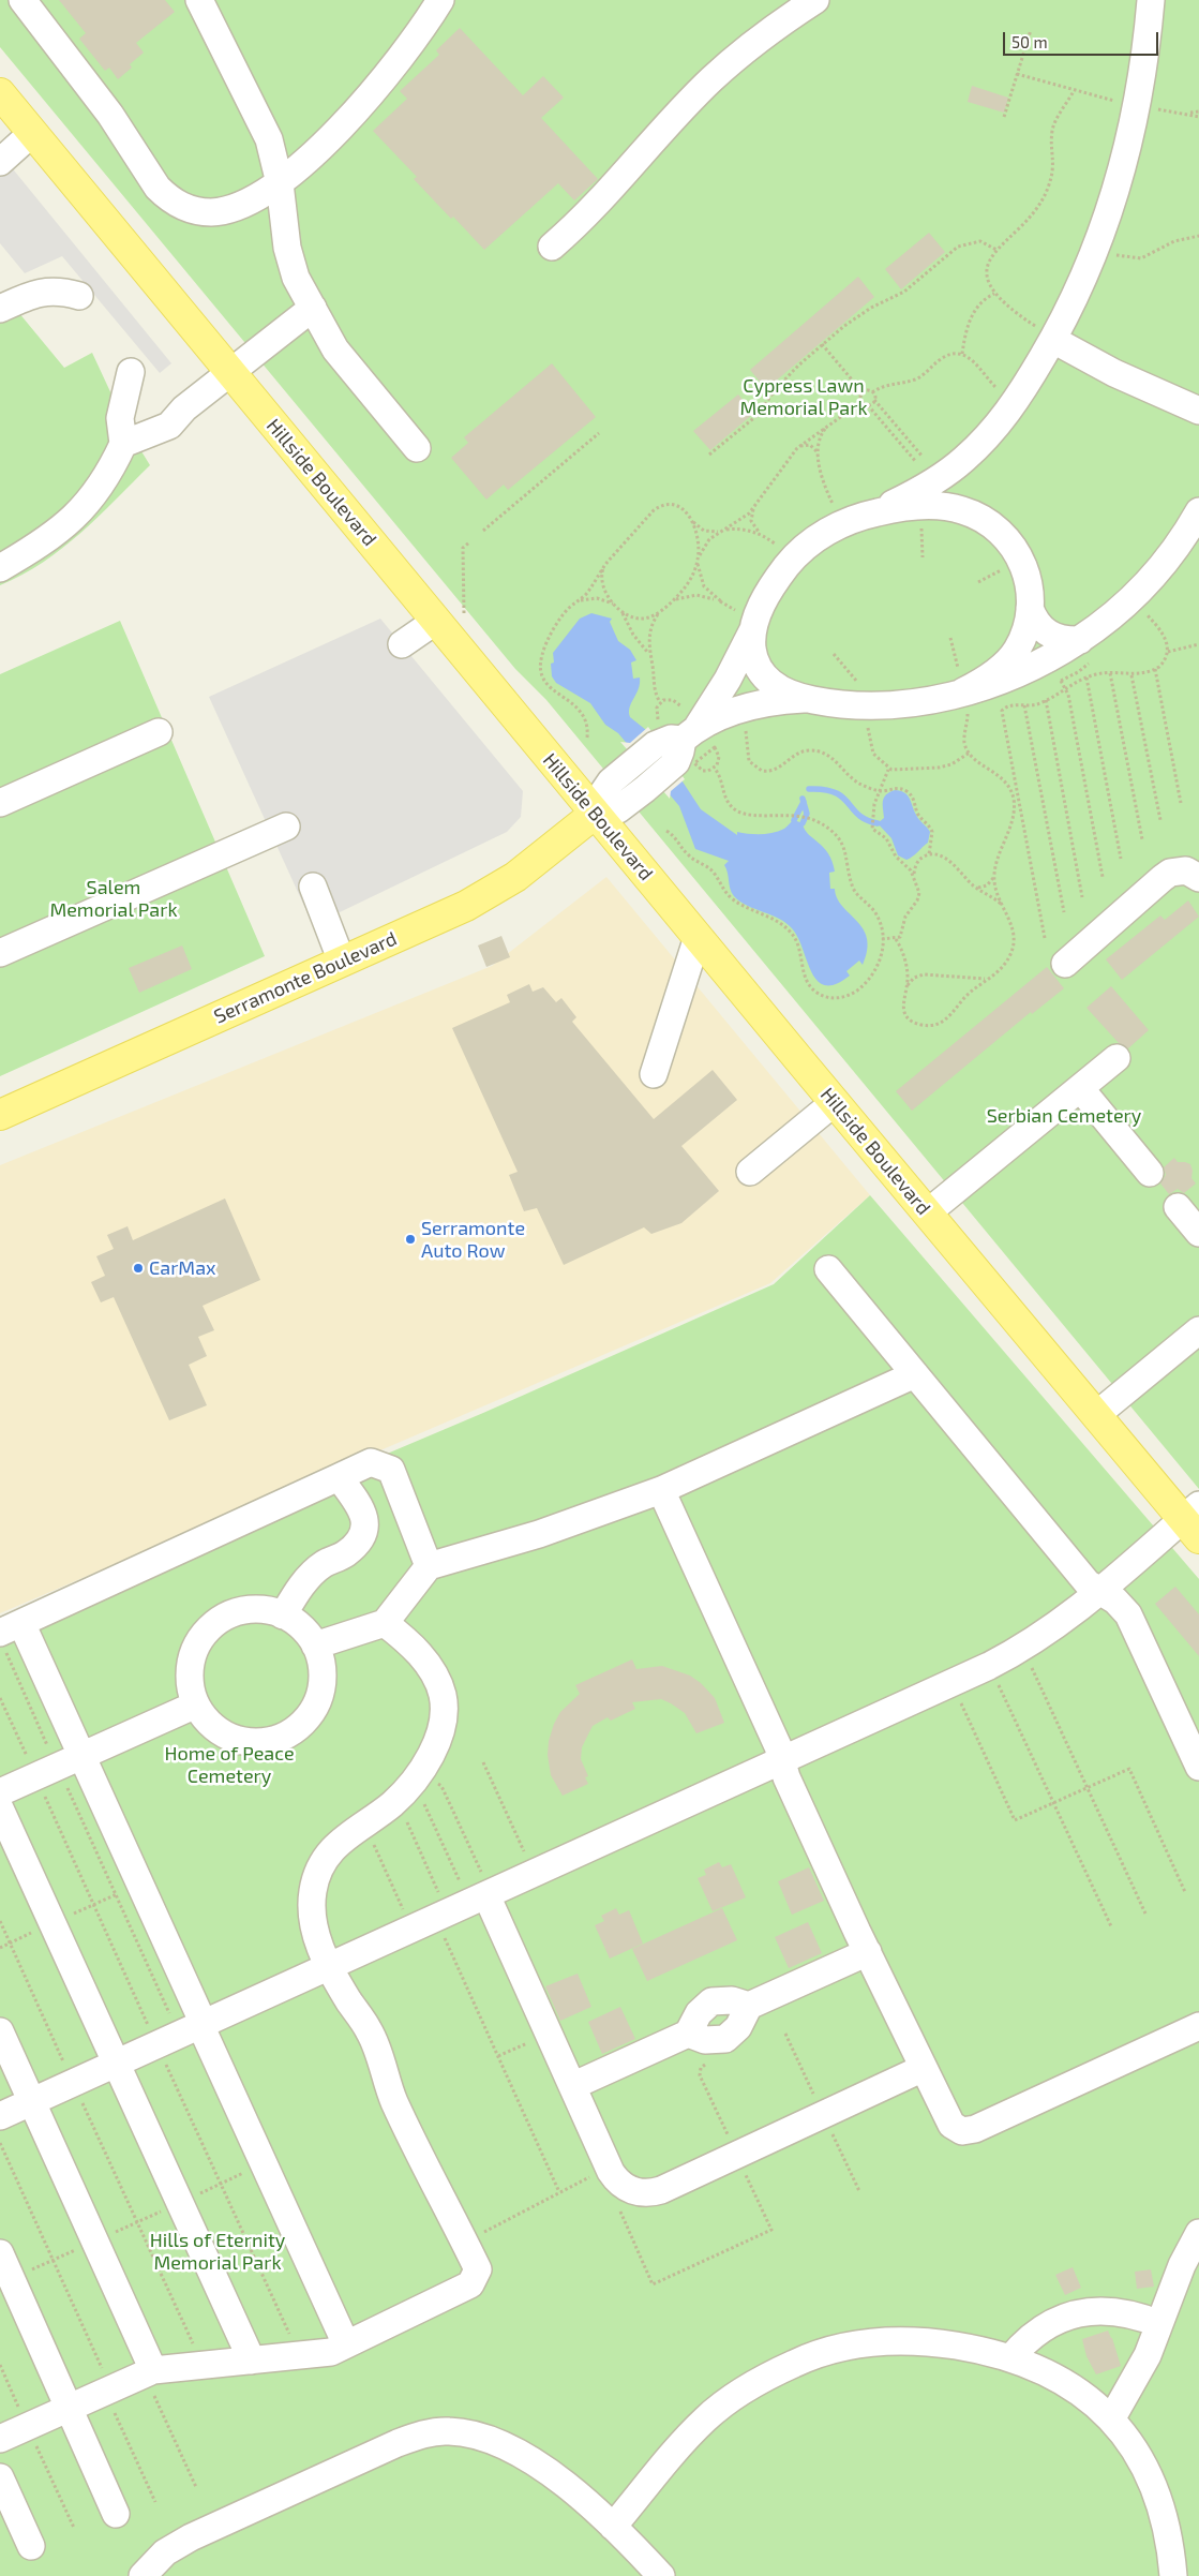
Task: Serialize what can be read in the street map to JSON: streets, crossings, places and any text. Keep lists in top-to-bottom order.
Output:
{
  "streets": {
    "main road": ["Hillside Boulevard", "Serramonte Boulevard"]
  },
  "crossings": [
    ["Hillside Boulevard", "Serramonte Boulevard"]
  ],
  "parks": [
    "Cypress Lawn Memorial Park",
    "Salem Memorial Park",
    "Serbian Cemetery",
    "Home of Peace Cemetery",
    "Hills of Eternity Memorial Park"
  ],
  "places": ["Serramonte Auto Row", "CarMax"],
  "scale_bar": "50 m"
}
